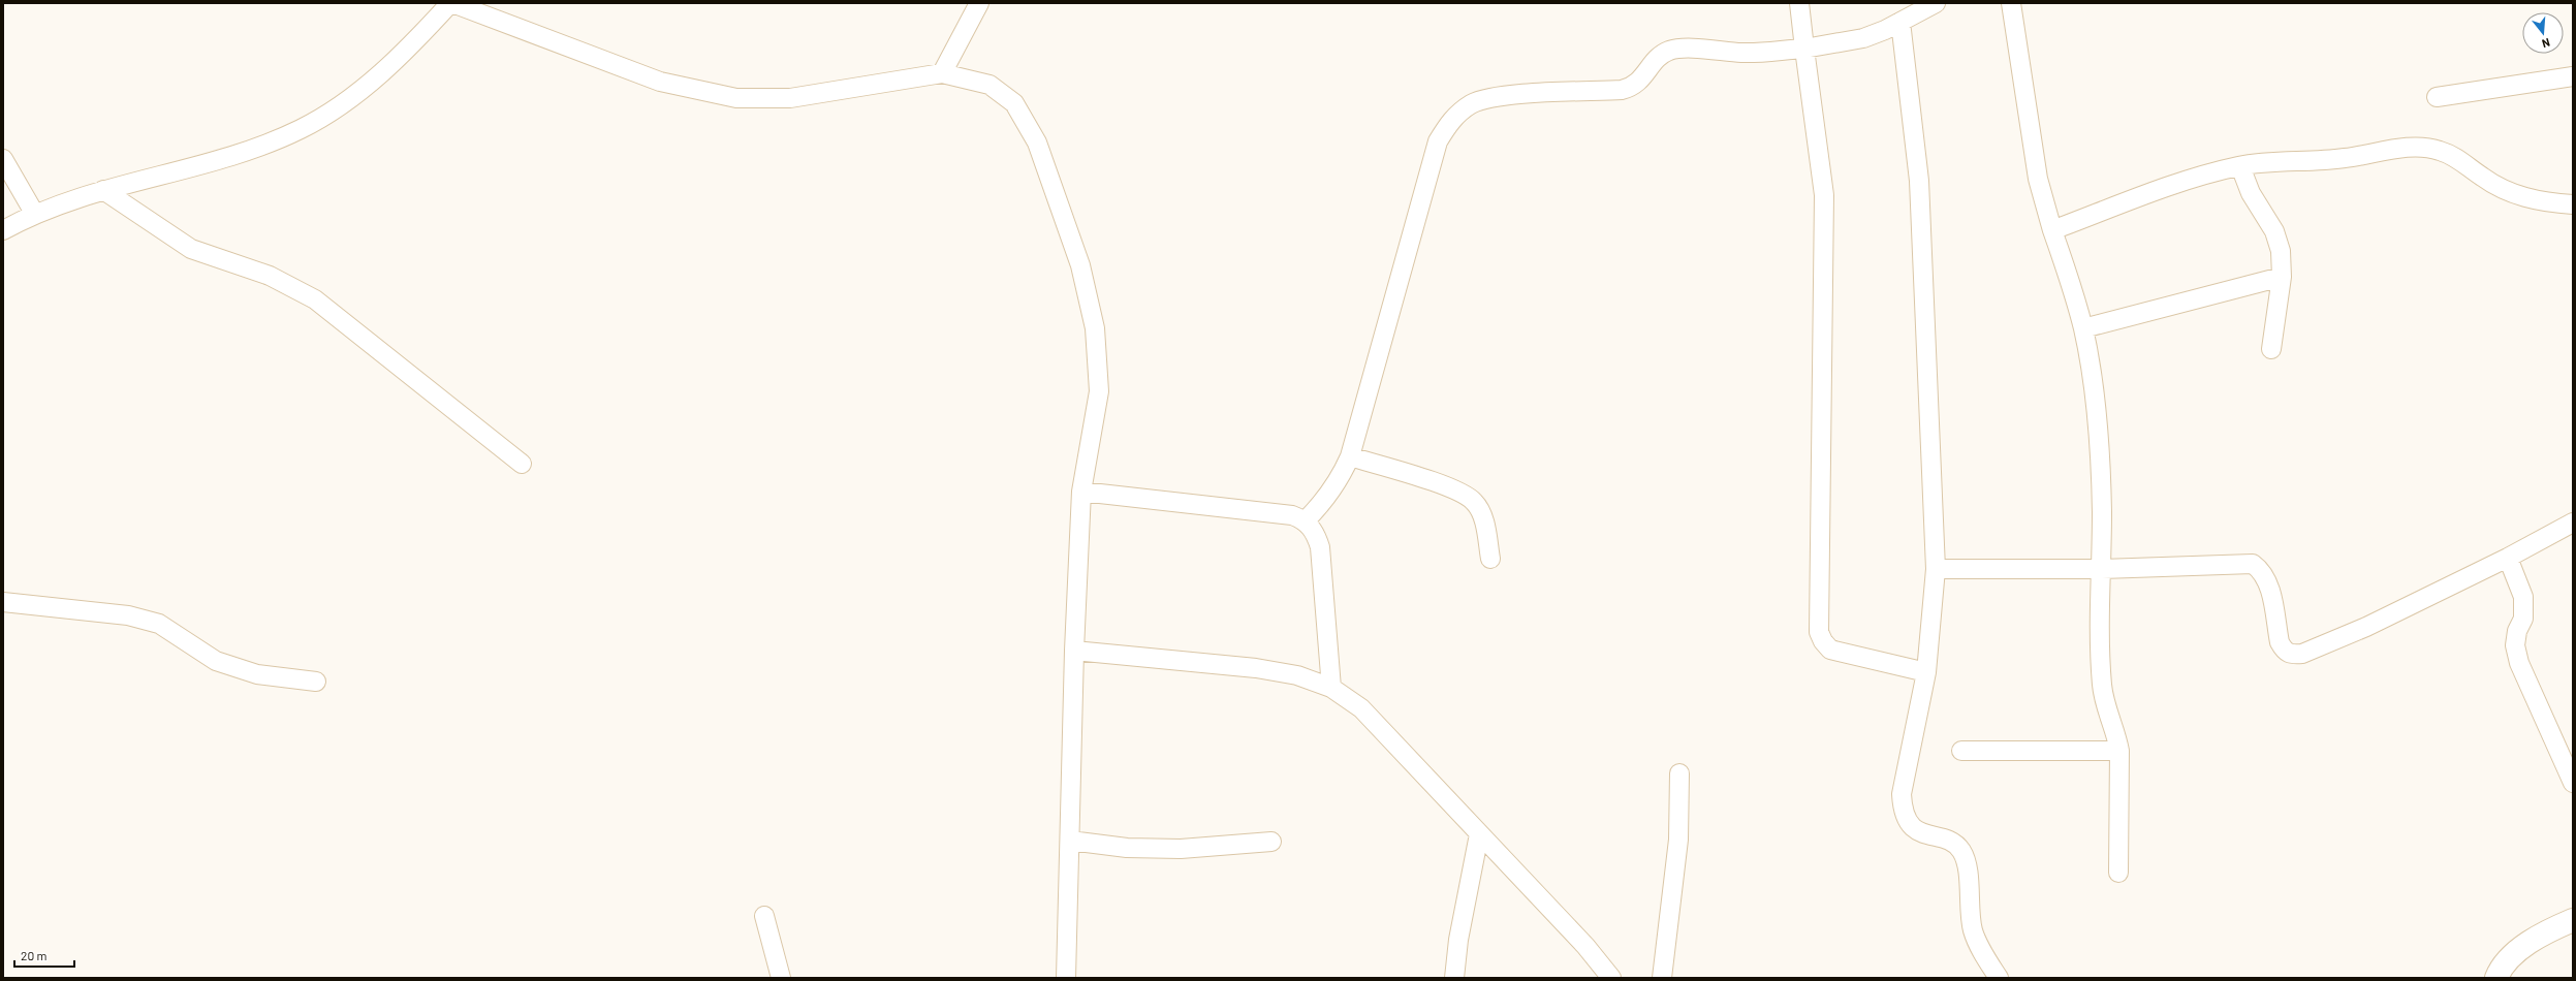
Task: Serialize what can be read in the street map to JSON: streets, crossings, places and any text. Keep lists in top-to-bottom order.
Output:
{
  "scale_bar": "20 m",
  "north": "bottom"
}
